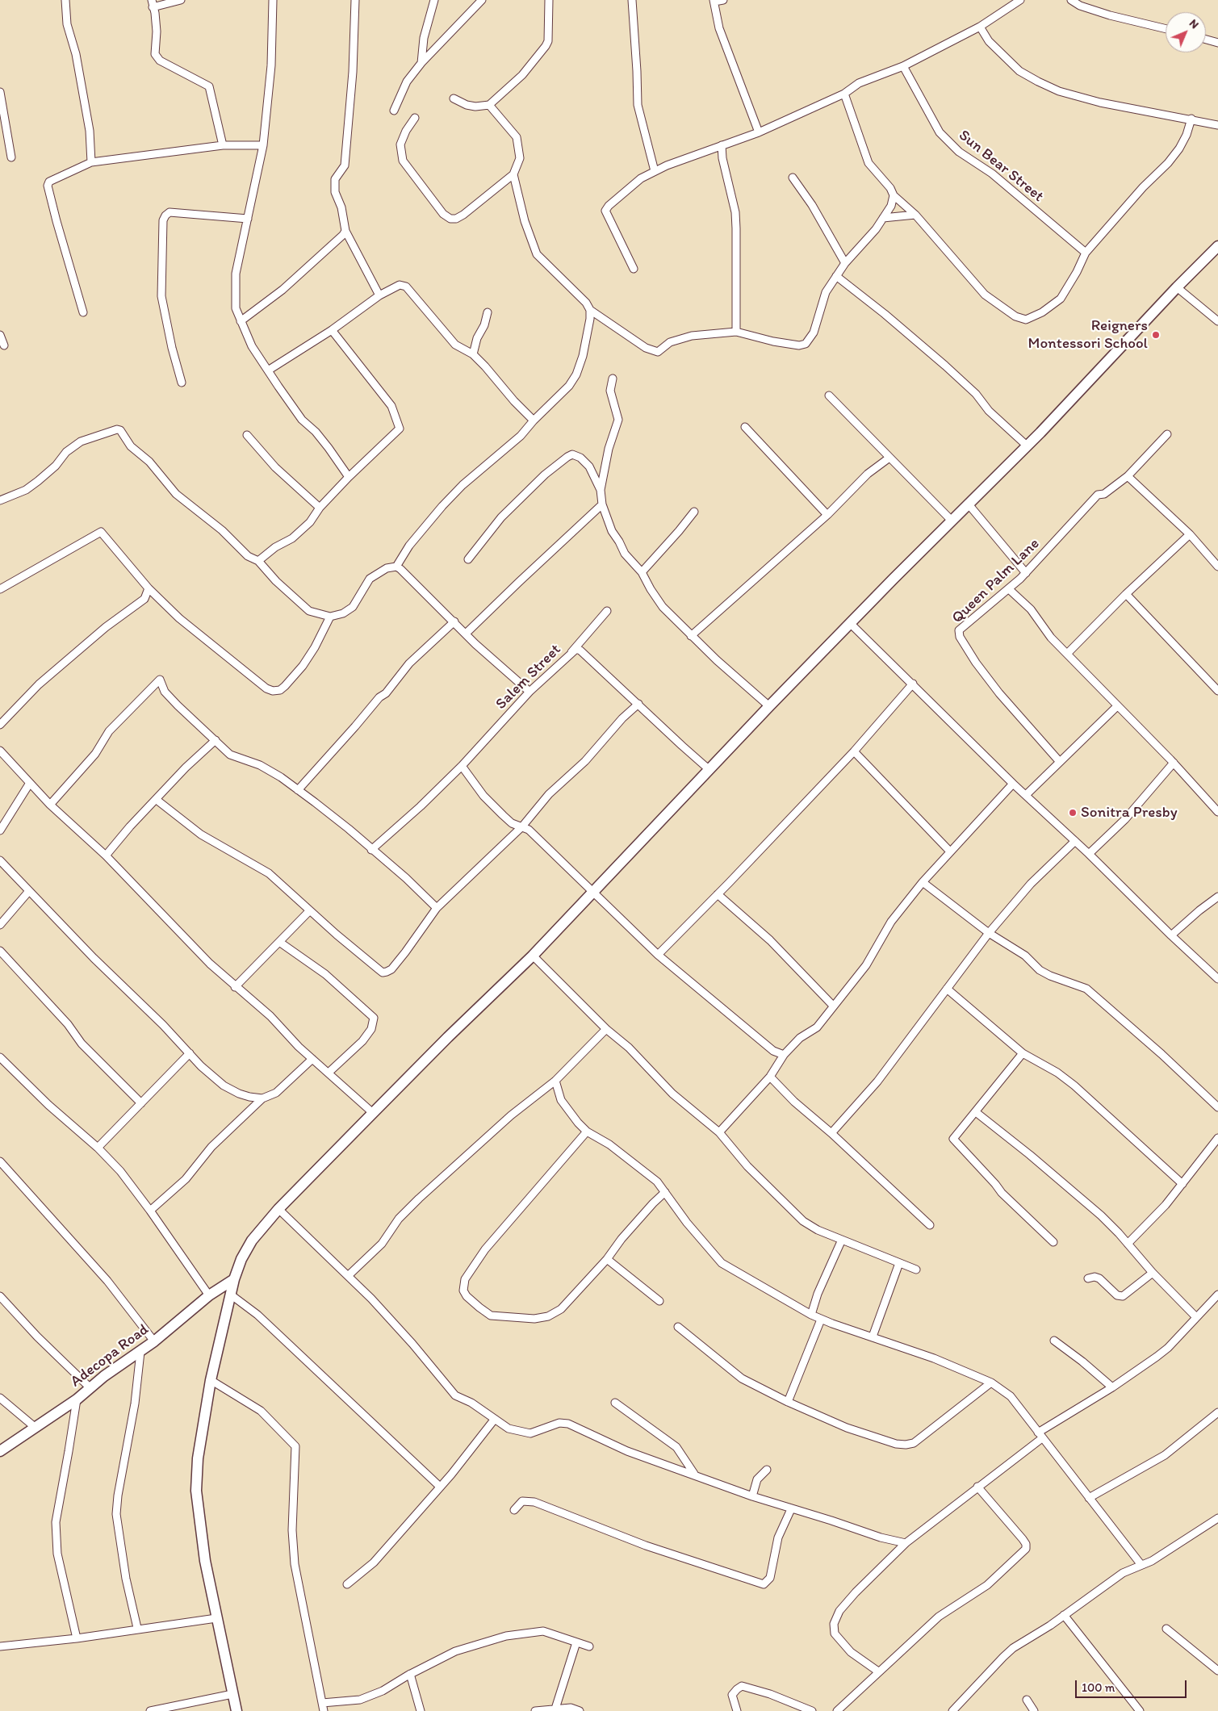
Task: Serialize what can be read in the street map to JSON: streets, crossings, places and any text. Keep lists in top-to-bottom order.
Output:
{
  "streets": {
    "street": [
      "Sun Bear Street",
      "Queen Palm Lane",
      "Salem Street",
      "Adecopa Road"
    ]
  },
  "places": ["Reigners Montessori School", "Sonitra Presby"],
  "scale_bar": "100 m",
  "north": "top right"
}
